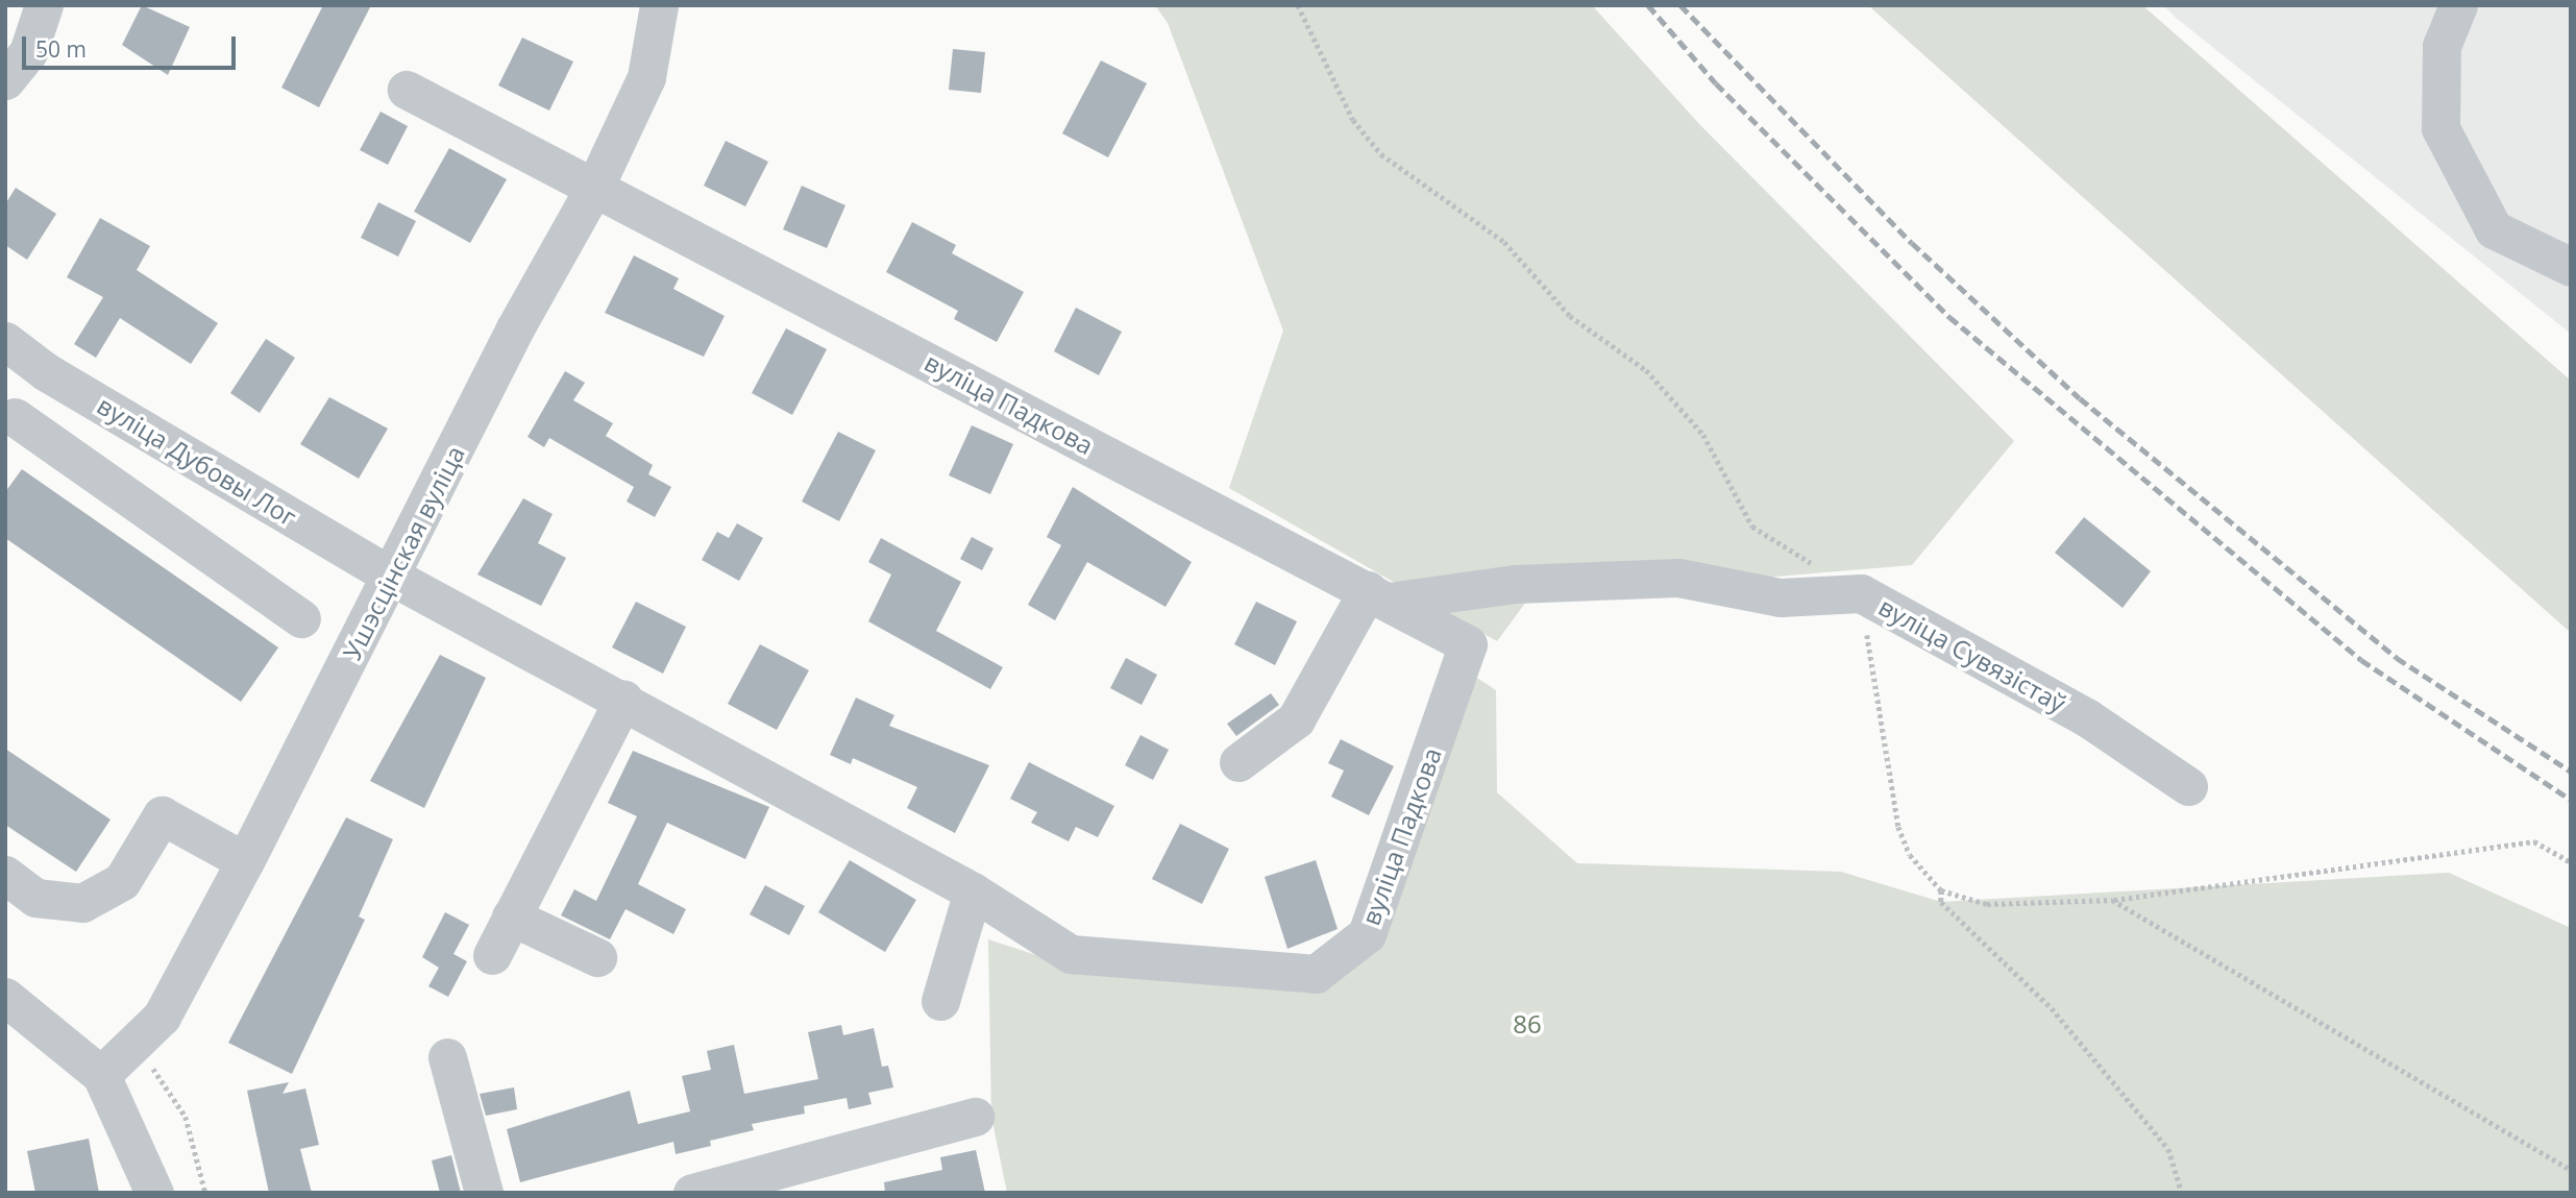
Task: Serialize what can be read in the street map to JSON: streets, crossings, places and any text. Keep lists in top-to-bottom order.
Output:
{
  "streets": {
    "street": [
      "вуліца Падкова",
      "вуліца Дубовы Лог",
      "Ушэсцінская вуліца",
      "вуліца Сувязістаў"
    ]
  },
  "crossings": [
    ["вуліца Падкова", "вуліца Дубовы Лог"],
    ["вуліца Падкова", "Ушэсцінская вуліца"],
    ["вуліца Падкова", "вуліца Сувязістаў"],
    ["вуліца Дубовы Лог", "Ушэсцінская вуліца"]
  ],
  "parks": ["86"],
  "scale_bar": "50 m"
}
